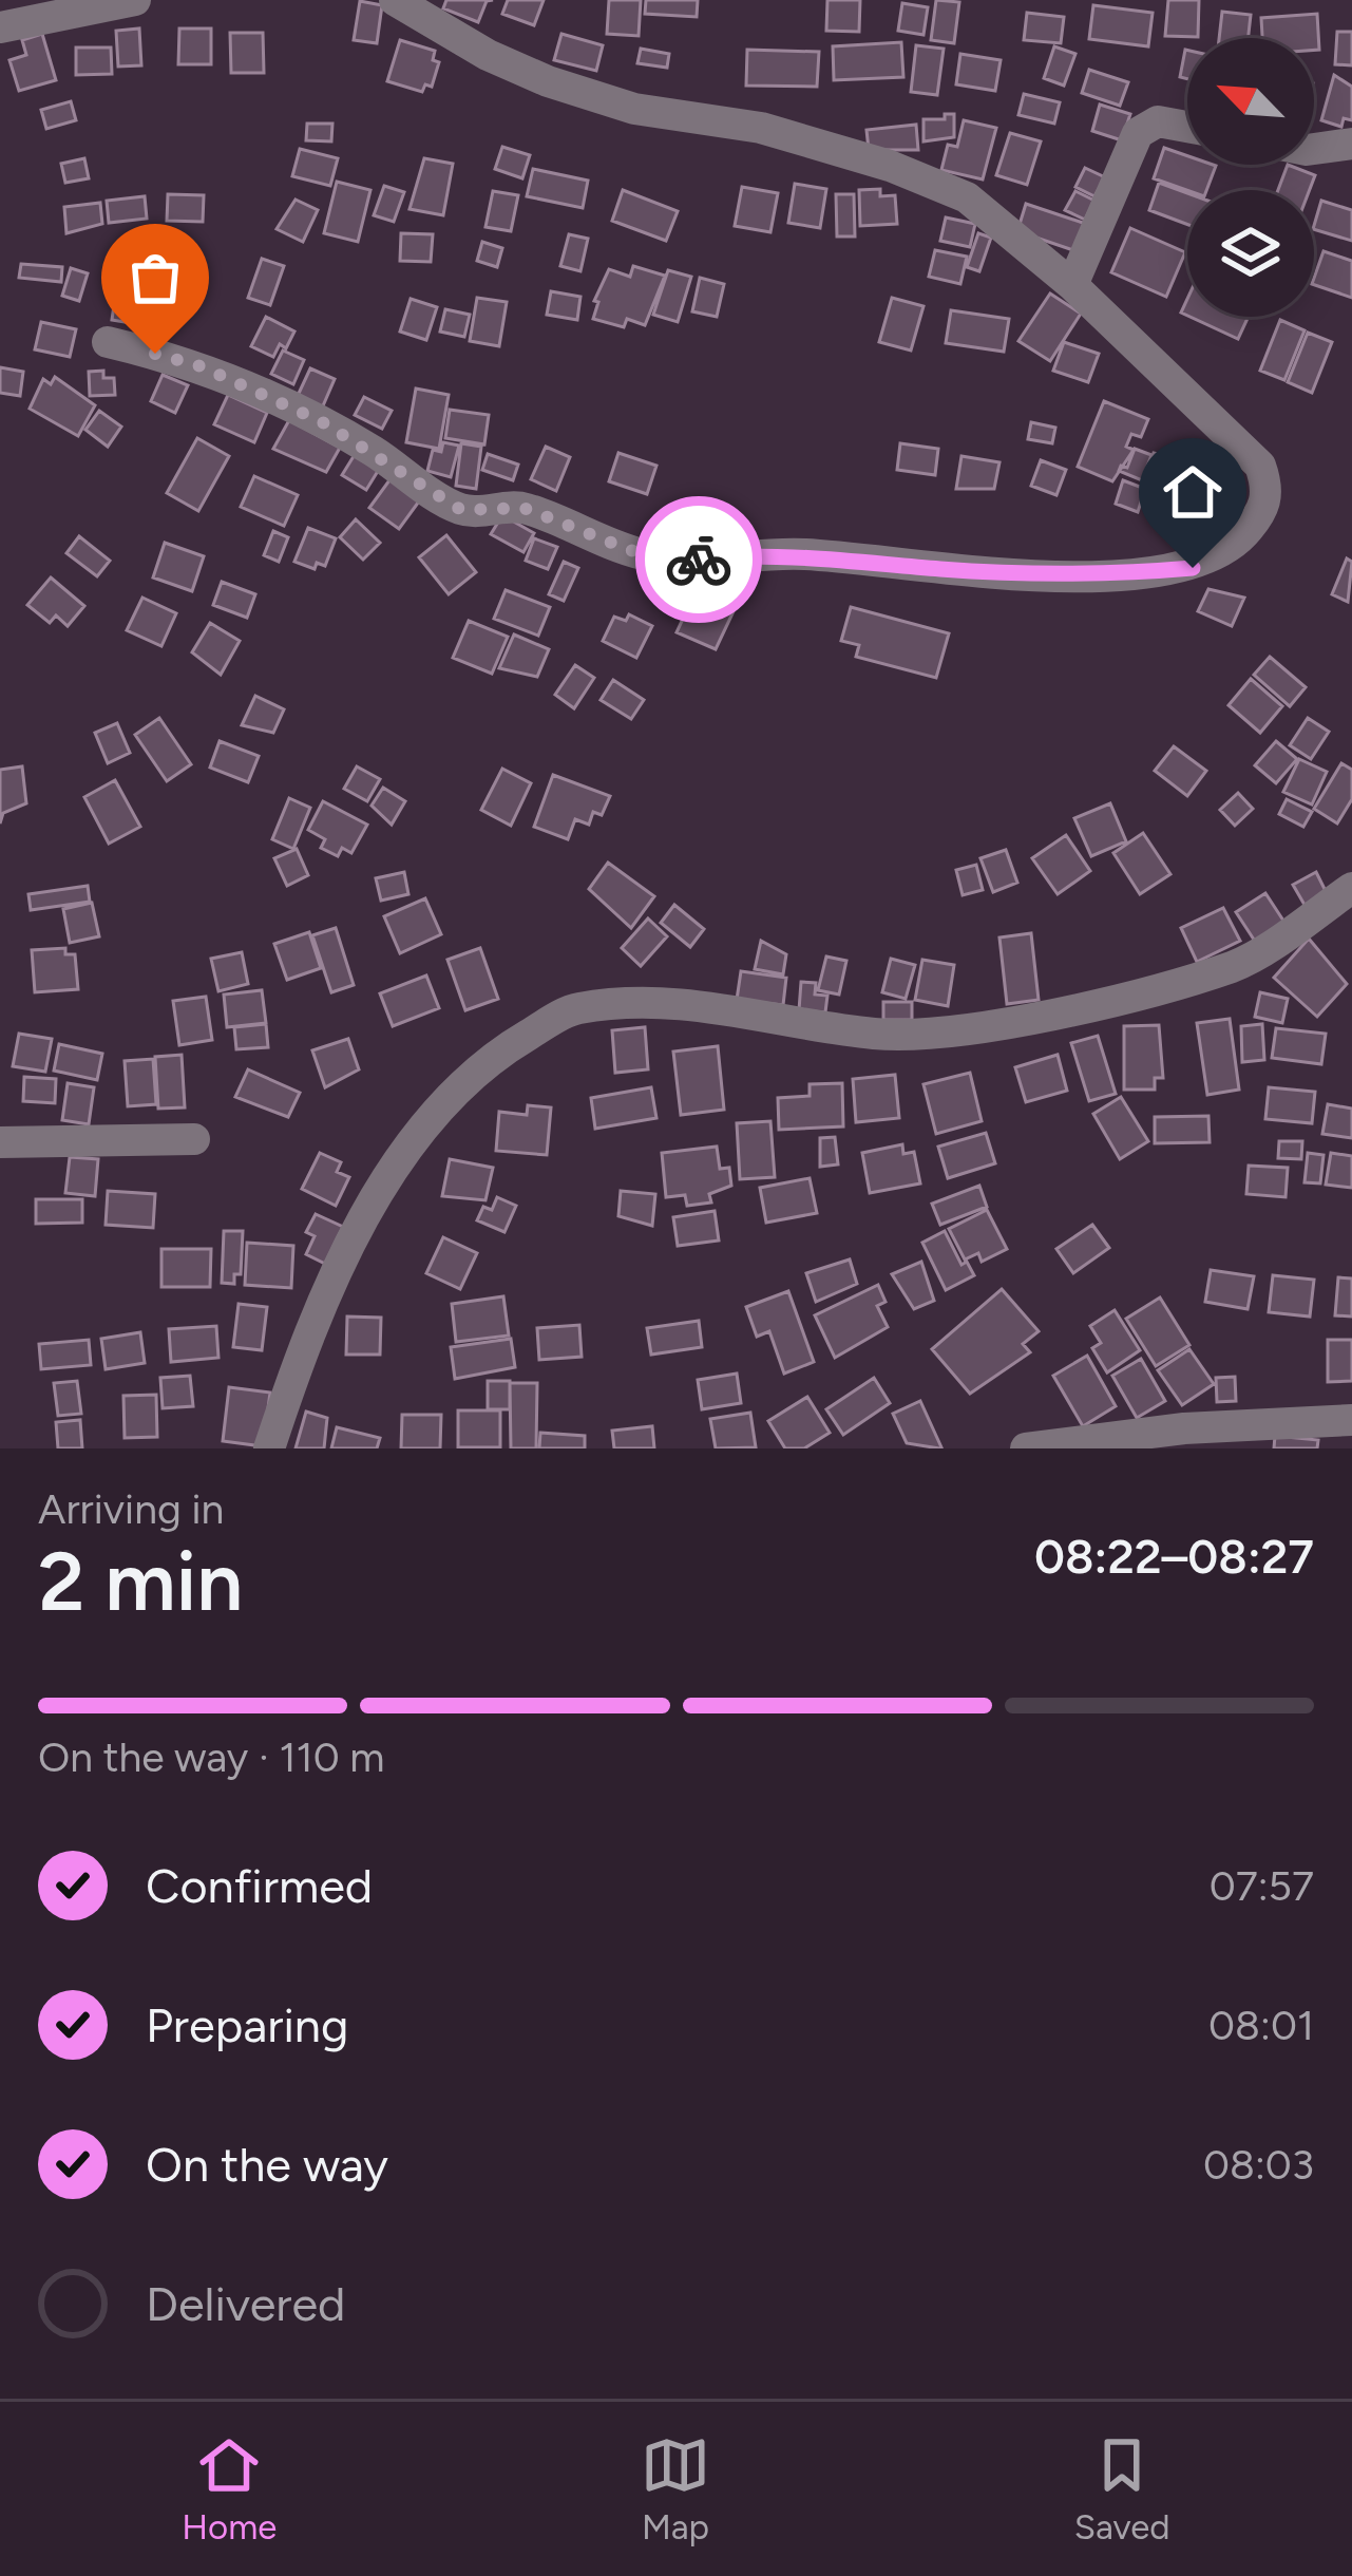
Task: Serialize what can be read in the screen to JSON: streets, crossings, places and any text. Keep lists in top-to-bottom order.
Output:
{
  "north": "top left",
  "page": {
    "heading": ["2 min", "Arriving in", "08:22–08:27"],
    "bar": "On the way · 110 m",
    "list": [
      ["Confirmed", "07:57"],
      ["Preparing", "08:01"],
      ["On the way", "08:03"],
      "Delivered"
    ],
    "tabs": ["Home", "Map", "Saved"]
  }
}
